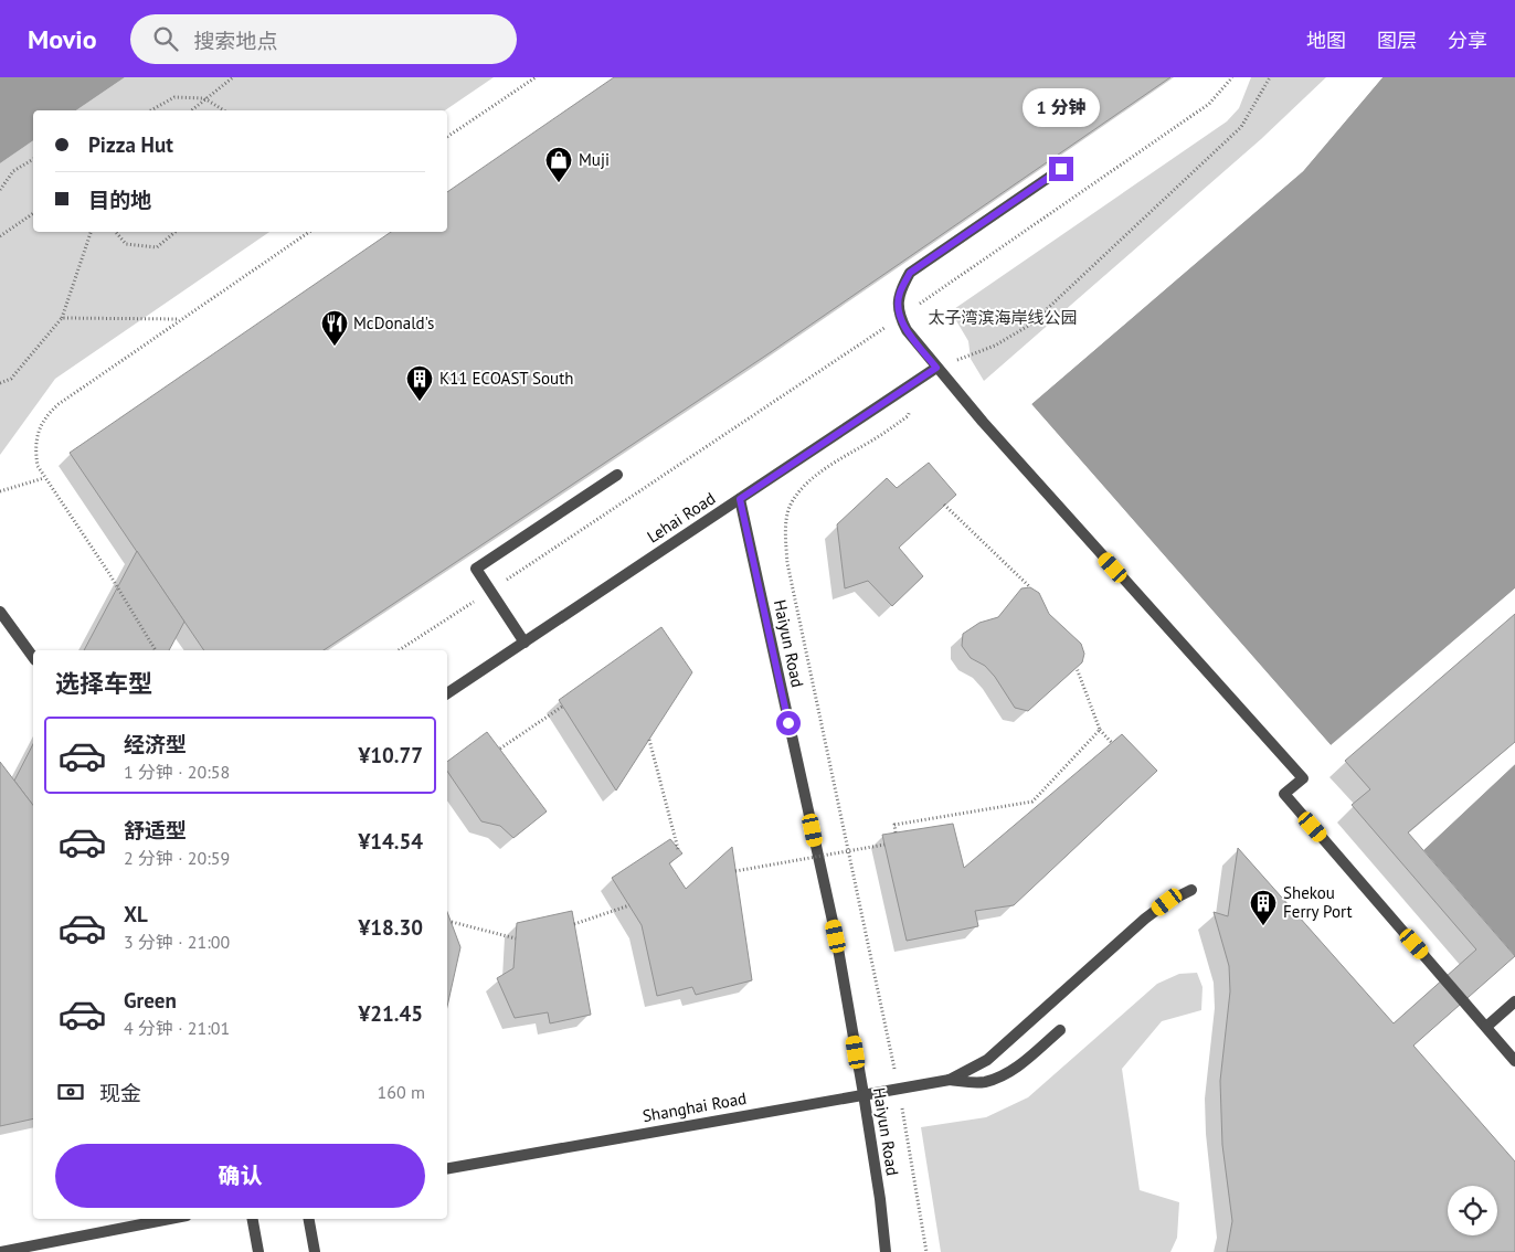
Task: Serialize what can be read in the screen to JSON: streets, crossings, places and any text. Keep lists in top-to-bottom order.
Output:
{
  "streets": {
    "street": ["Lehai Road", "Haiyun Road", "Shanghai Road"]
  },
  "crossings": [
    ["Lehai Road", "Haiyun Road"],
    ["Haiyun Road", "Shanghai Road"]
  ],
  "parks": ["太子湾滨海岸线公园"],
  "places": {
    "shop": ["Muji"],
    "restaurant": ["McDonald's"],
    "building": ["K11 ECOAST South", "Shekou Ferry Port"]
  },
  "page": {
    "header": "Movio",
    "search": "搜索地点",
    "nav": ["地图", "图层", "分享"],
    "bubble": "1 分钟",
    "banner": ["Pizza Hut", "目的地"],
    "heading": "选择车型",
    "list": [
      {
        "name": "经济型",
        "note": "1 分钟 · 20:58",
        "value": "¥10.77"
      },
      {
        "name": "舒适型",
        "note": "2 分钟 · 20:59",
        "value": "¥14.54"
      },
      {
        "name": "XL",
        "note": "3 分钟 · 21:00",
        "value": "¥18.30"
      },
      {
        "name": "Green",
        "note": "4 分钟 · 21:01",
        "value": "¥21.45"
      }
    ],
    "pay": ["现金", "160 m"],
    "buttons": "确认"
  }
}
